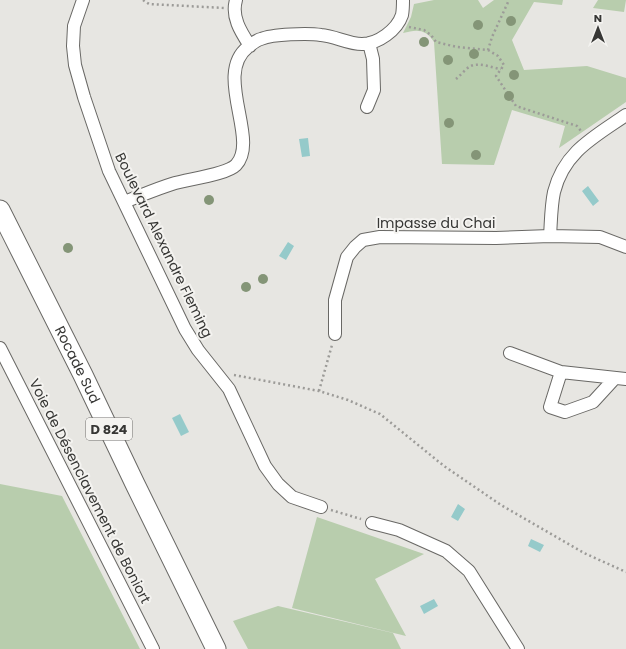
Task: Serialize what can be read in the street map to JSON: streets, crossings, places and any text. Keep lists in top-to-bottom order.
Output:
{
  "streets": {
    "main road": ["Rocade Sud", "D 824"],
    "street": ["Impasse du Chai", "Boulevard Alexandre Fleming", "Voie de Désenclavement de Boniort"]
  },
  "north": "top"
}
